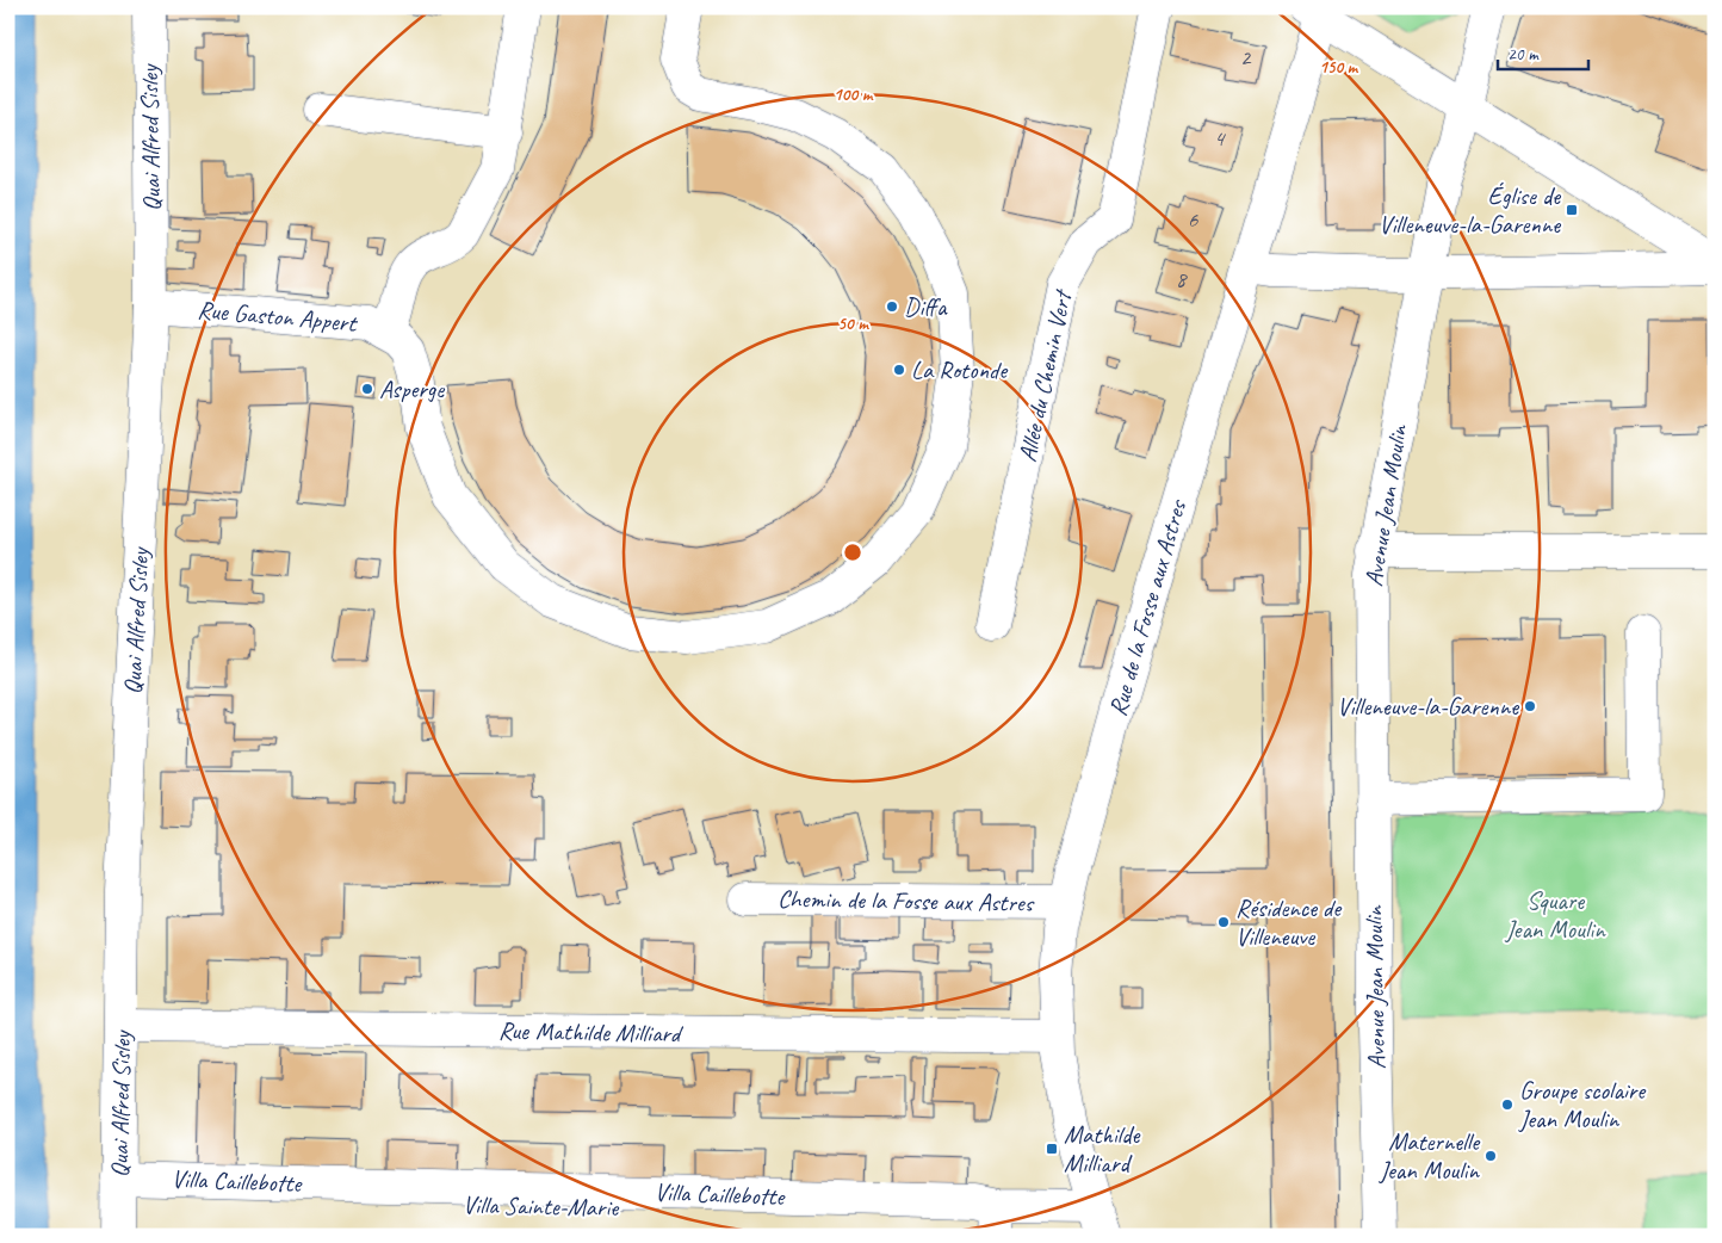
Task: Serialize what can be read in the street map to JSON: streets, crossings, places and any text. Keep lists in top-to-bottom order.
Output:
{
  "streets": {
    "street": [
      "Quai Alfred Sisley",
      "Rue Gaston Appert",
      "Allée du Chemin Vert",
      "Avenue Jean Moulin",
      "Rue de la Fosse aux Astres",
      "Chemin de la Fosse aux Astres",
      "Rue Mathilde Milliard",
      "Villa Caillebotte"
    ]
  },
  "crossings": [
    ["Quai Alfred Sisley", "Rue Gaston Appert"],
    ["Quai Alfred Sisley", "Rue Mathilde Milliard"],
    ["Quai Alfred Sisley", "Villa Caillebotte"],
    ["Rue de la Fosse aux Astres", "Chemin de la Fosse aux Astres"],
    ["Rue de la Fosse aux Astres", "Rue Mathilde Milliard"],
    ["Rue de la Fosse aux Astres", "Villa Caillebotte"]
  ],
  "parks": ["Square Jean Moulin"],
  "places": {
    "transit": ["Église de Villeneuve-la-Garenne", "Mathilde Milliard"],
    "other": [
      "Diffa",
      "La Rotonde",
      "Asperge",
      "Villeneuve-la-Garenne",
      "Résidence de Villeneuve",
      "Groupe scolaire Jean Moulin",
      "Maternelle Jean Moulin"
    ]
  },
  "house_numbers": [
    "2",
    "4",
    "6",
    "8"
  ],
  "scale_bar": "20 m",
  "rings": ["150 m", "100 m", "50 m"]
}
